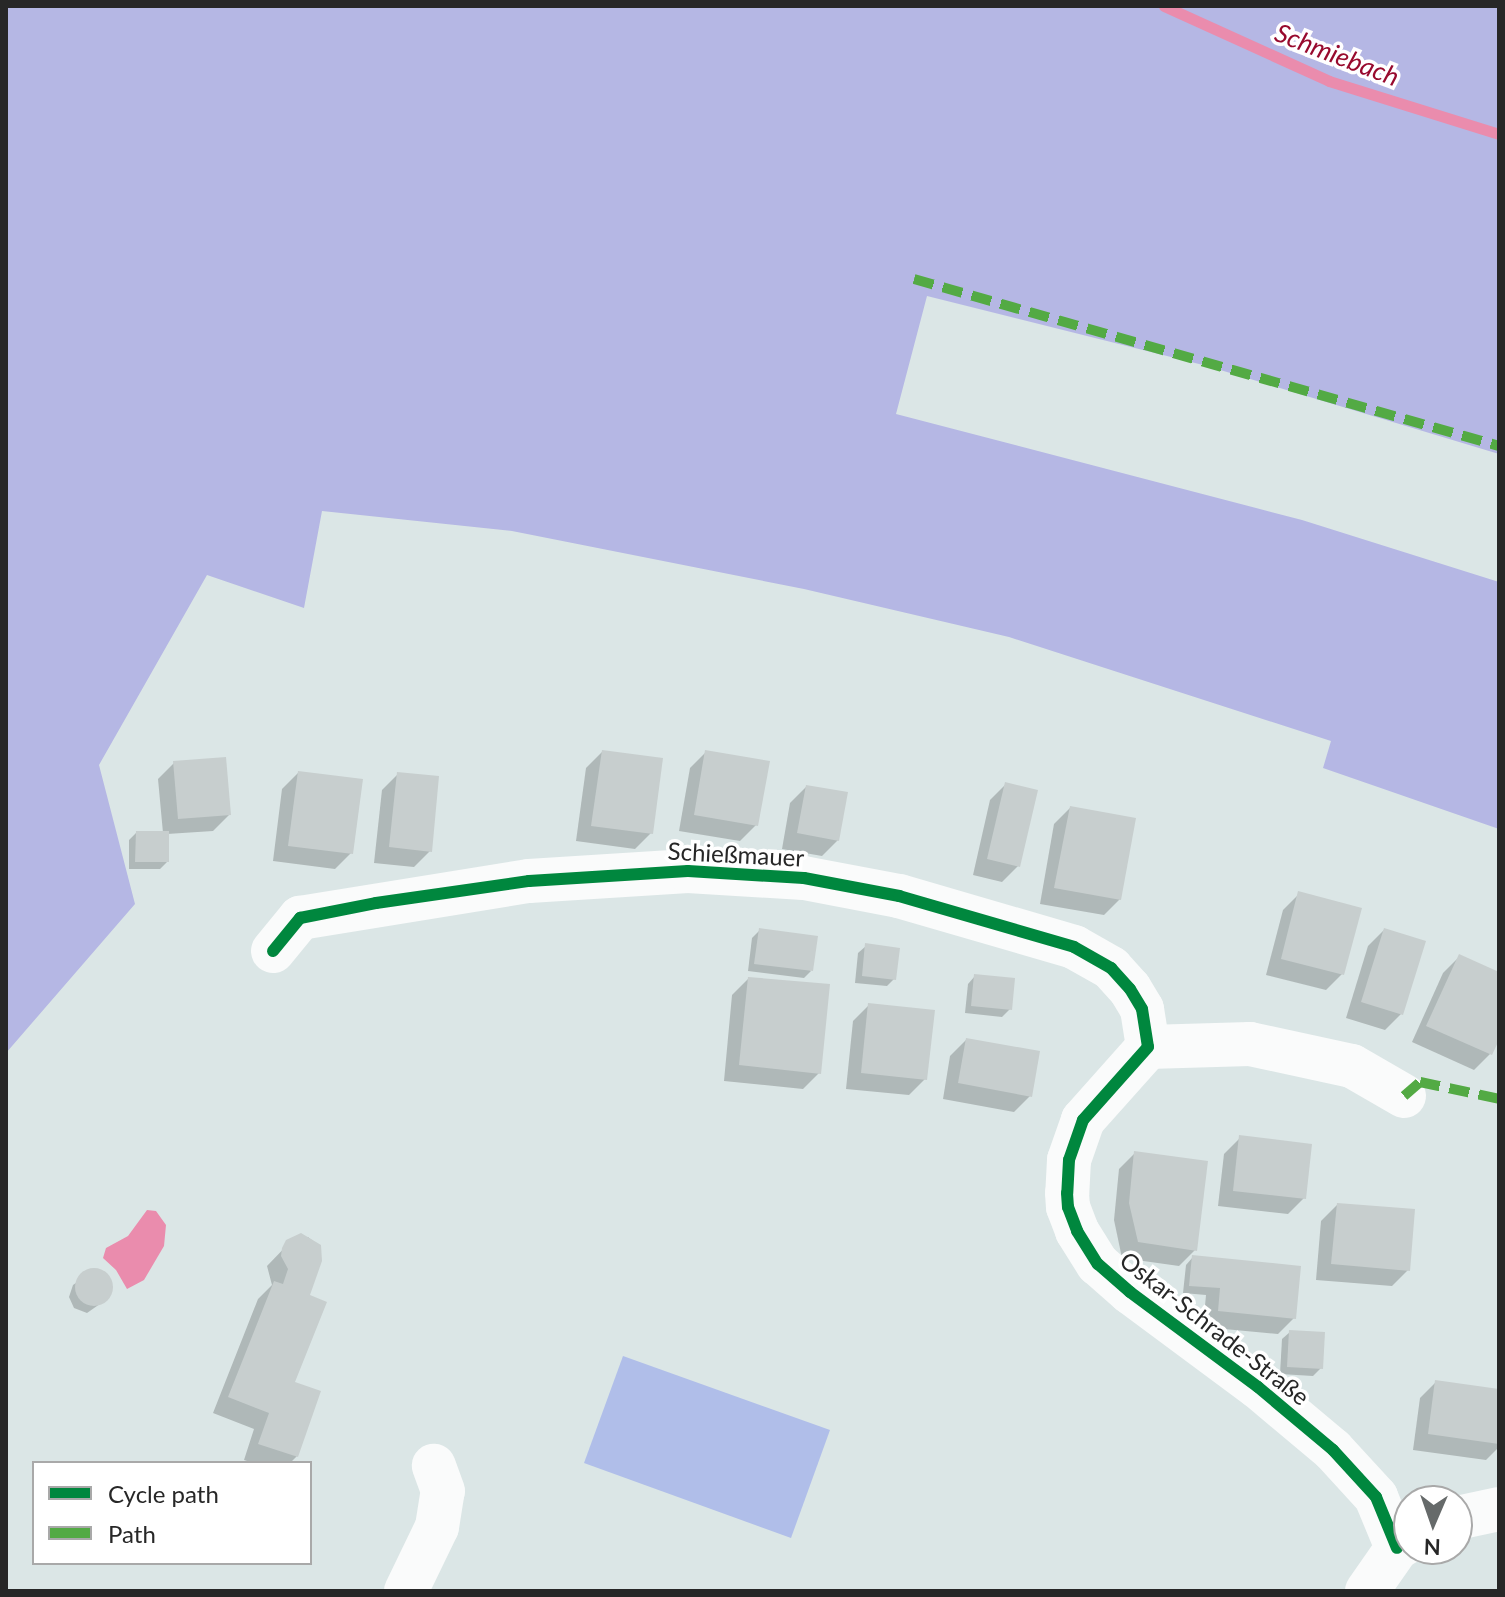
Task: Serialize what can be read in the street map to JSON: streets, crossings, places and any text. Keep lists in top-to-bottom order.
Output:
{
  "streets": {
    "street": ["Schießmauer", "Oskar-Schrade-Straße"]
  },
  "crossings": [
    ["Schießmauer", "Oskar-Schrade-Straße"]
  ],
  "water": ["Schmiebach"],
  "legend": ["Cycle path", "Path"],
  "north": "bottom"
}
